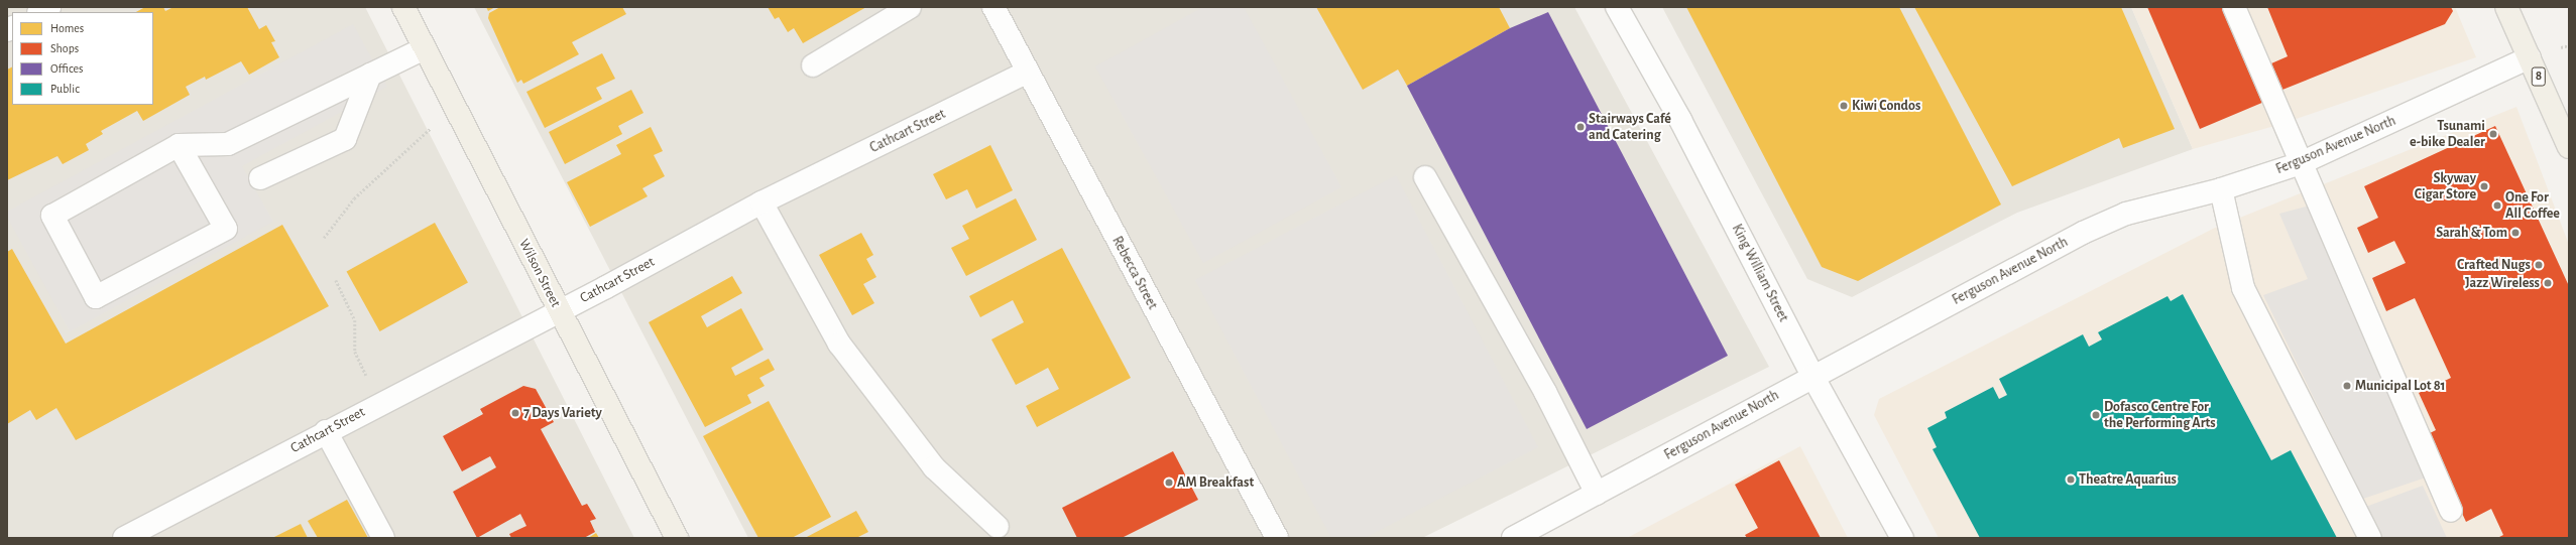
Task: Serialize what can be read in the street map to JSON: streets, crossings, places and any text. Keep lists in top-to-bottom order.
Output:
{
  "streets": {
    "main road": ["8", "Wilson Street"],
    "street": [
      "Cathcart Street",
      "Ferguson Avenue North",
      "Rebecca Street",
      "King William Street"
    ]
  },
  "crossings": [
    ["8", "Ferguson Avenue North"],
    ["Cathcart Street", "Wilson Street"],
    ["Cathcart Street", "Rebecca Street"],
    ["Ferguson Avenue North", "King William Street"]
  ],
  "places": [
    "Kiwi Condos",
    "Stairways Café and Catering",
    "Tsunami e-bike Dealer",
    "Skyway Cigar Store",
    "One For All Coffee",
    "Sarah & Tom",
    "Crafted Nugs",
    "Jazz Wireless",
    "Municipal Lot 81",
    "7 Days Variety",
    "Dofasco Centre For the Performing Arts",
    "Theatre Aquarius",
    "AM Breakfast"
  ],
  "legend": [
    "Homes",
    "Shops",
    "Offices",
    "Public"
  ]
}
